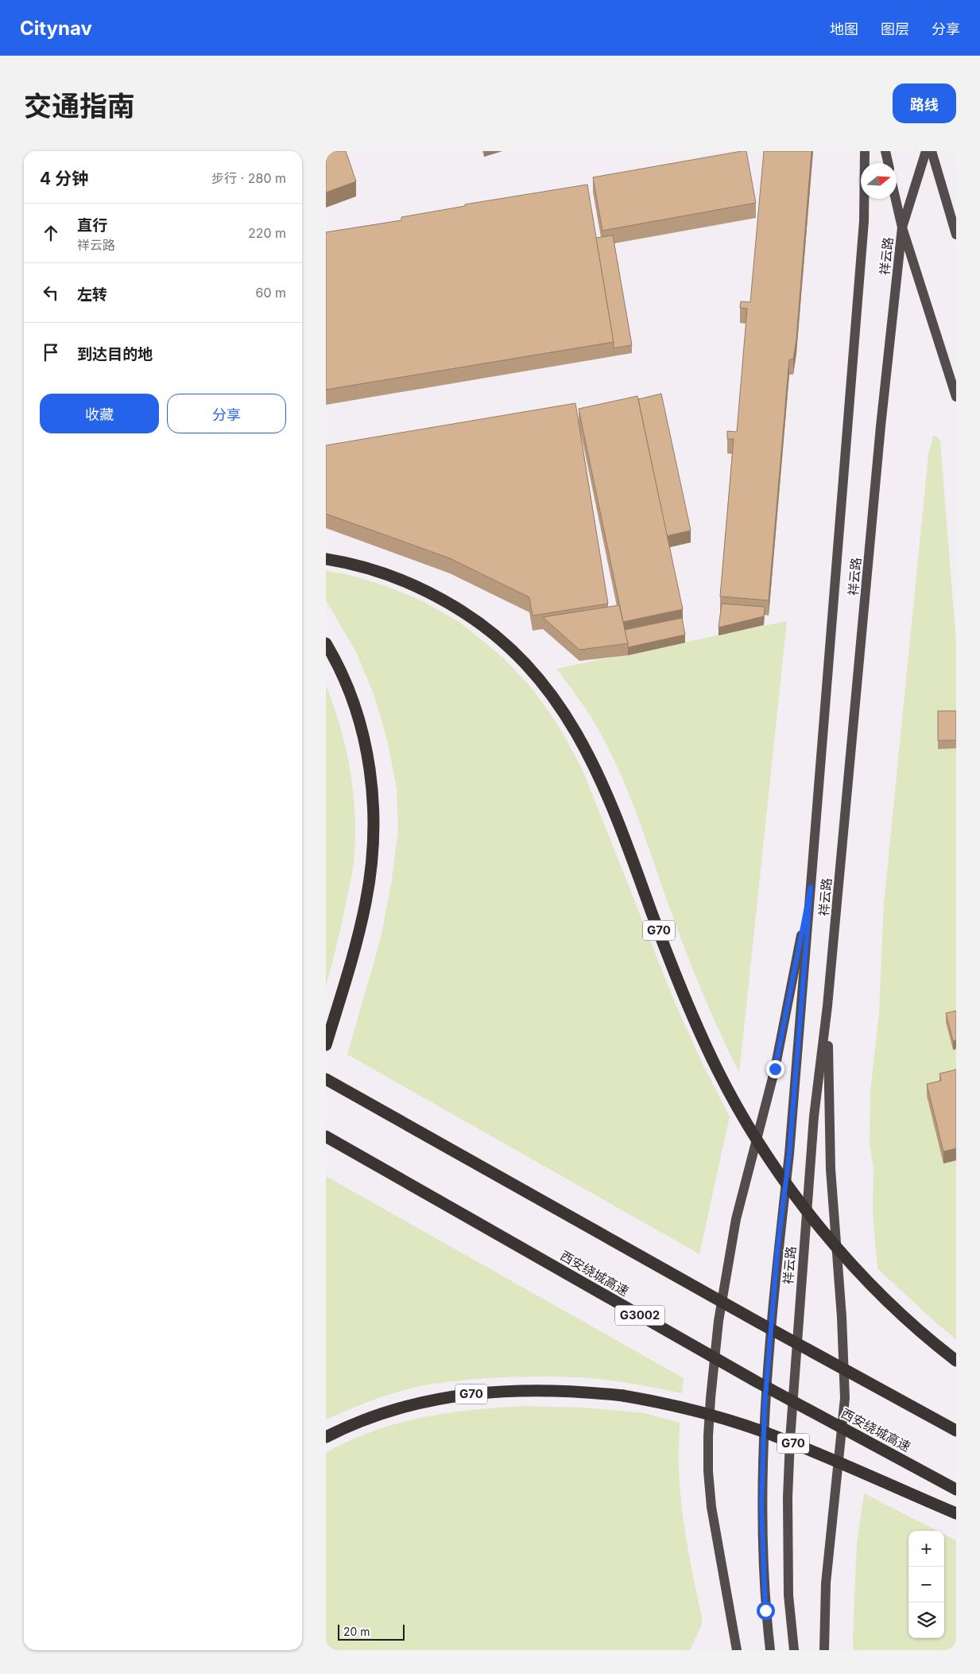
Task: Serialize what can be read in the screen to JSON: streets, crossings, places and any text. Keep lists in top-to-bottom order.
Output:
{
  "streets": {
    "highway": ["G70", "西安绕城高速", "G3002"],
    "main road": ["祥云路"]
  },
  "scale_bar": "20 m",
  "north": "right",
  "page": {
    "header": "Citynav",
    "nav": ["地图", "图层", "分享"],
    "title": "交通指南",
    "buttons": [
      "路线",
      ["收藏", "分享"]
    ],
    "heading": ["4 分钟", "步行 · 280 m"],
    "list": [
      ["直行", "祥云路", "220 m"],
      ["左转", "60 m"],
      "到达目的地"
    ],
    "map_buttons": ["+", "−"],
    "scale": "20 m"
  }
}
